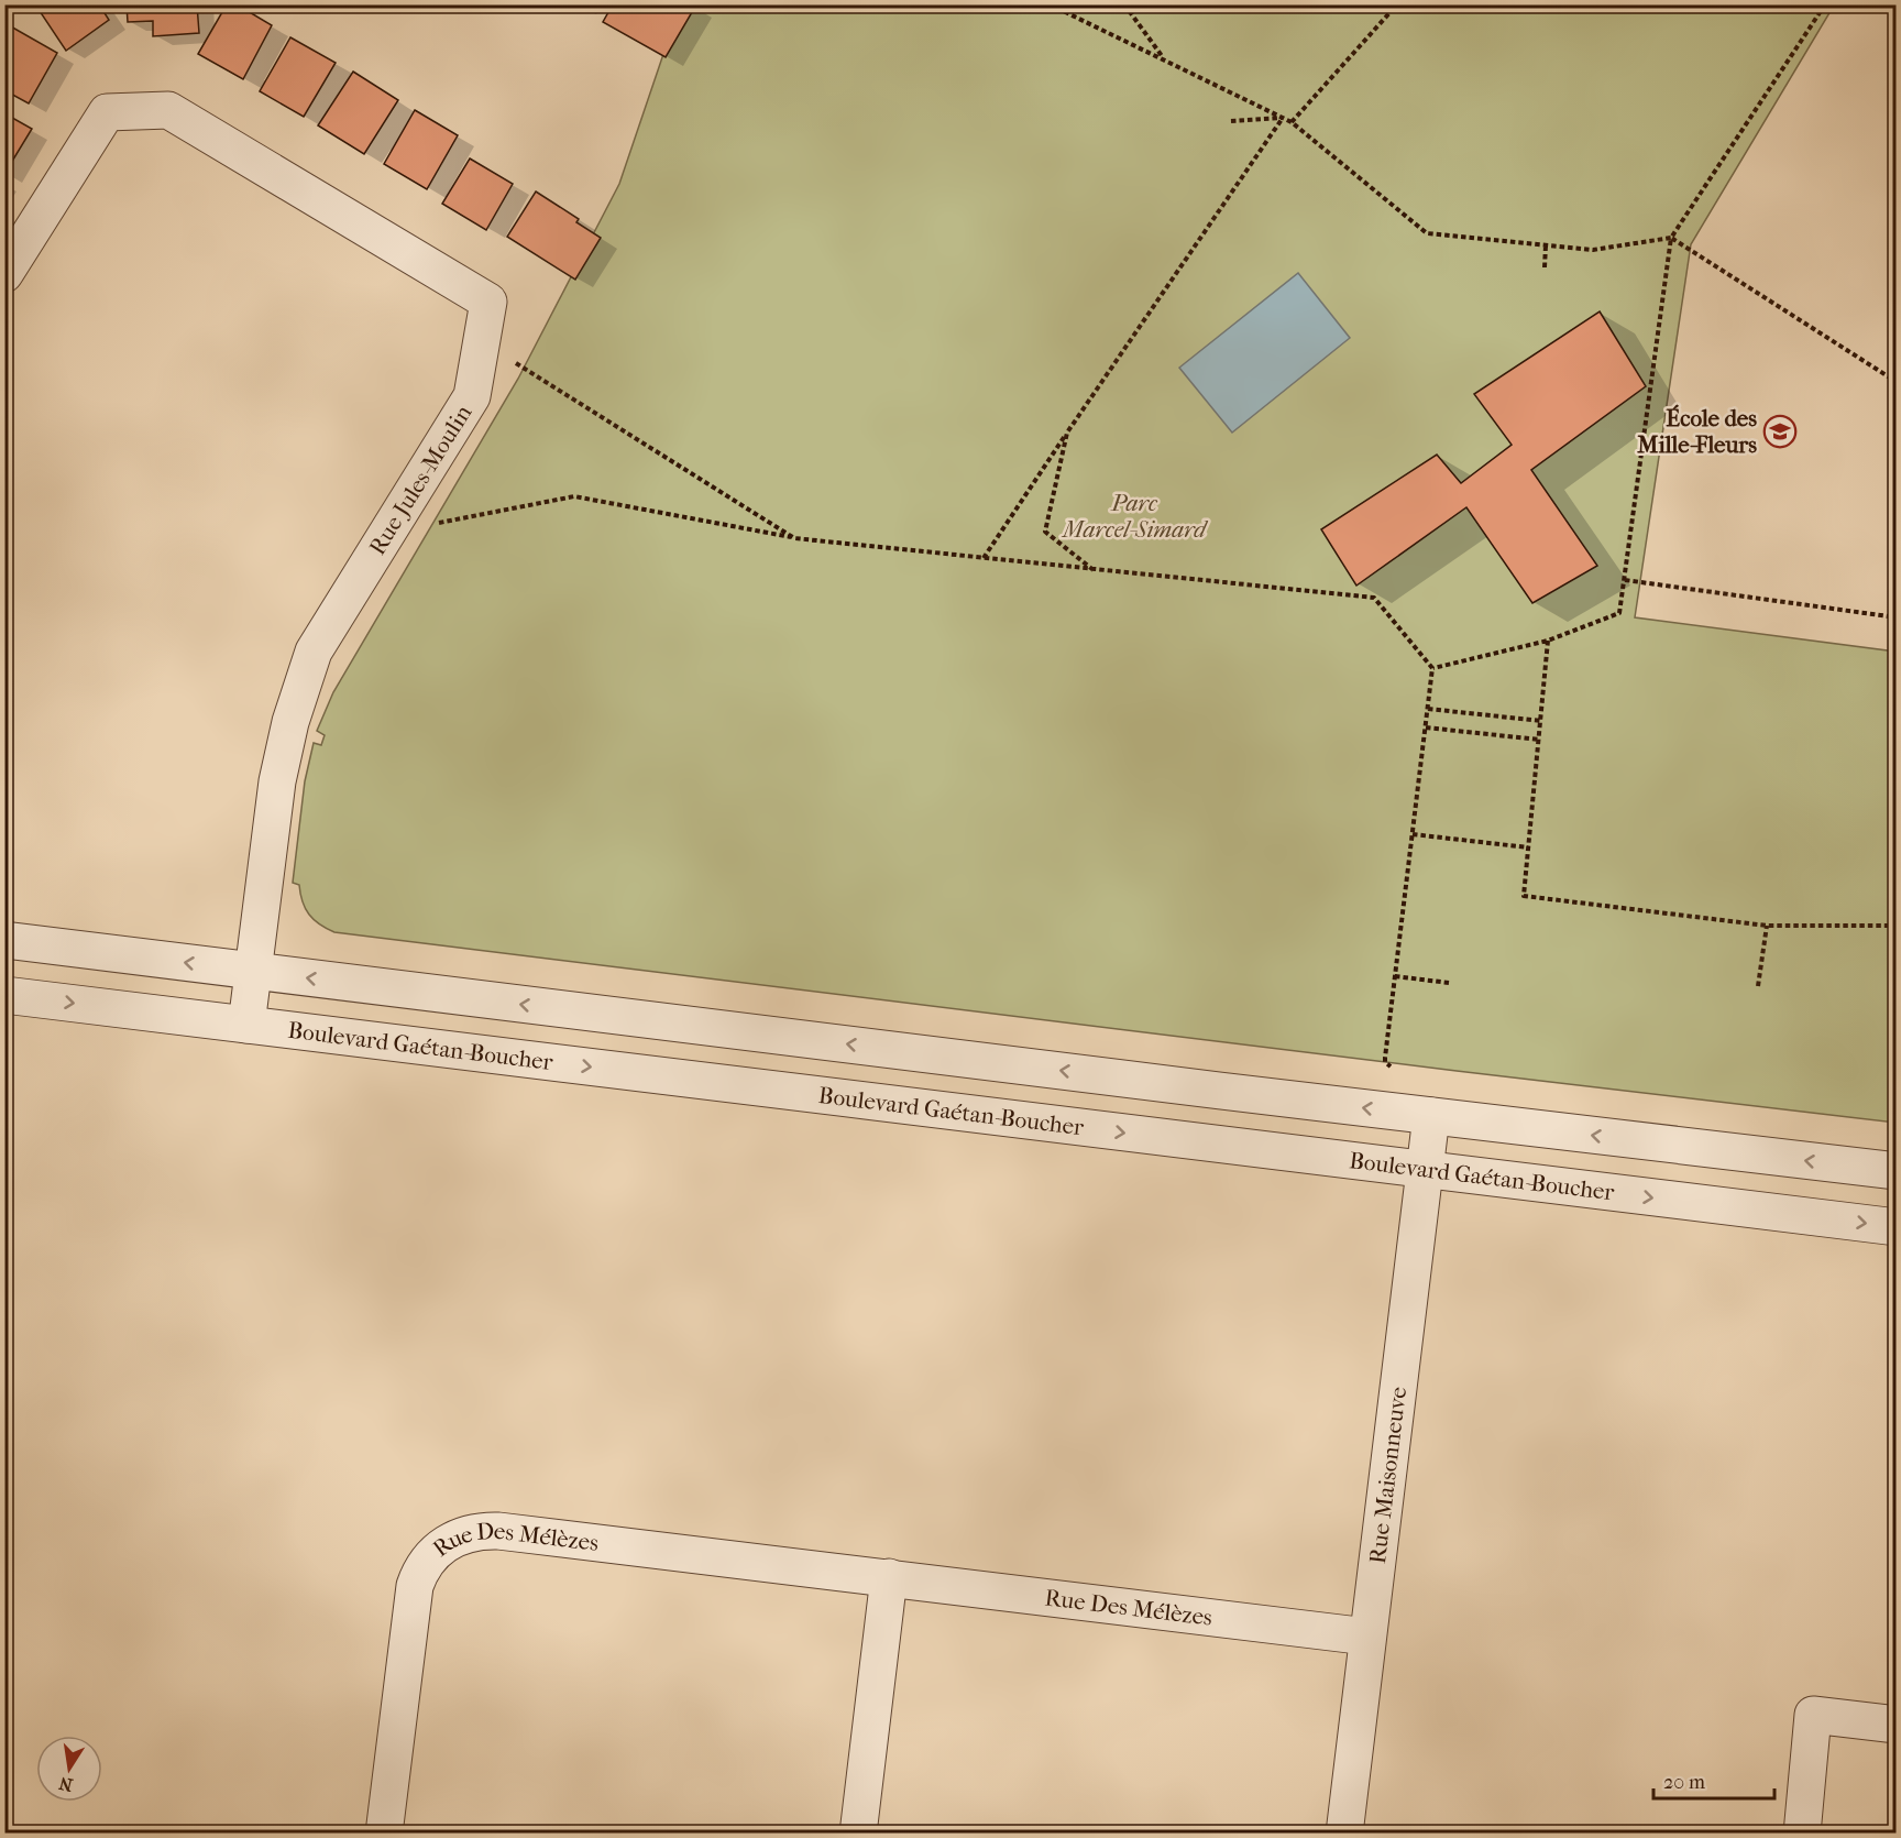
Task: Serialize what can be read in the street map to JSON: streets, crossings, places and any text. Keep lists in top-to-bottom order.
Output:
{
  "streets": {
    "street": [
      "Rue Jules-Moulin",
      "Boulevard Gaétan-Boucher",
      "Rue Maisonneuve",
      "Rue Des Mélèzes"
    ]
  },
  "crossings": [
    ["Rue Jules-Moulin", "Boulevard Gaétan-Boucher"],
    ["Boulevard Gaétan-Boucher", "Rue Maisonneuve"],
    ["Rue Maisonneuve", "Rue Des Mélèzes"]
  ],
  "parks": ["Parc Marcel-Simard"],
  "places": {
    "school or university": ["École des Mille-Fleurs"]
  },
  "scale_bar": "20 m",
  "north": "bottom"
}
